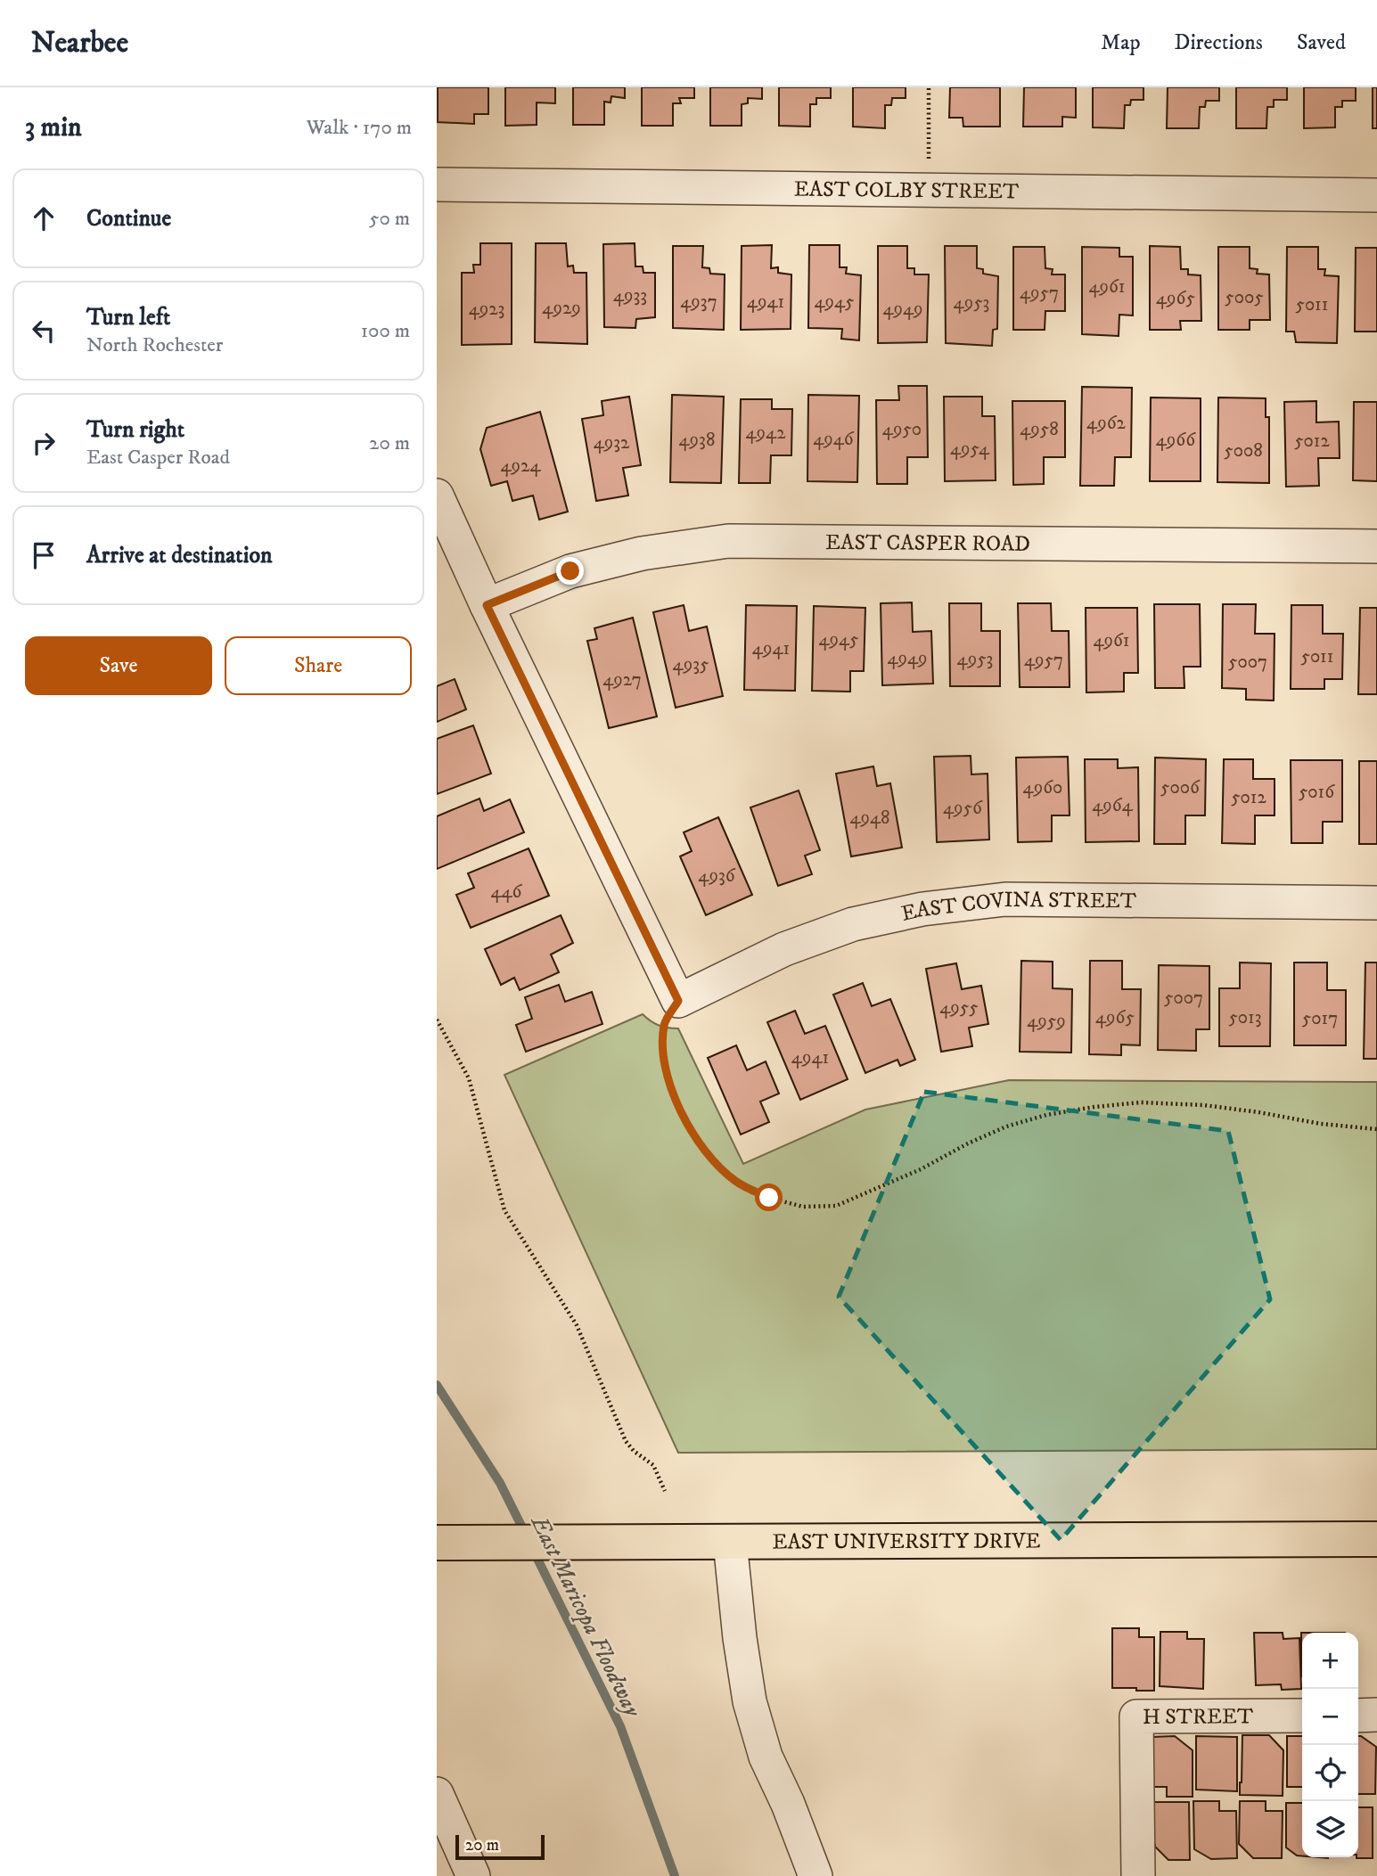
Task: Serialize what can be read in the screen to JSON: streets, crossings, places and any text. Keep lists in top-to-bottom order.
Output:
{
  "streets": {
    "main road": ["EAST UNIVERSITY DRIVE"],
    "street": [
      "EAST COLBY STREET",
      "EAST CASPER ROAD",
      "EAST COVINA STREET",
      "H STREET"
    ]
  },
  "water": ["East Maricopa Floodway"],
  "house_numbers": [
    "4961",
    "4957",
    "4933",
    "5005",
    "4965",
    "4937",
    "4941",
    "4945",
    "4953",
    "5011",
    "4929",
    "4923",
    "4949",
    "4962",
    "4950",
    "4958",
    "4942",
    "4946",
    "4938",
    "4966",
    "5012",
    "4932",
    "4954",
    "5008",
    "4924",
    "4945",
    "4961",
    "4941",
    "5011",
    "4949",
    "4953",
    "4957",
    "5007",
    "4935",
    "4927",
    "4960",
    "5006",
    "5016",
    "5012",
    "4964",
    "4956",
    "4948",
    "4936",
    "446",
    "5007",
    "4955",
    "4965",
    "5013",
    "5017",
    "4959",
    "4941"
  ],
  "scale_bar": "20 m",
  "page": {
    "header": "Nearbee",
    "nav": ["Map", "Directions", "Saved"],
    "heading": ["3 min", "Walk · 170 m"],
    "list": [
      ["Continue", "50 m"],
      ["Turn left", "North Rochester", "100 m"],
      ["Turn right", "East Casper Road", "20 m"],
      "Arrive at destination"
    ],
    "buttons": ["Save", "Share"],
    "map_buttons": ["+", "−"],
    "scale": "20 m"
  }
}
